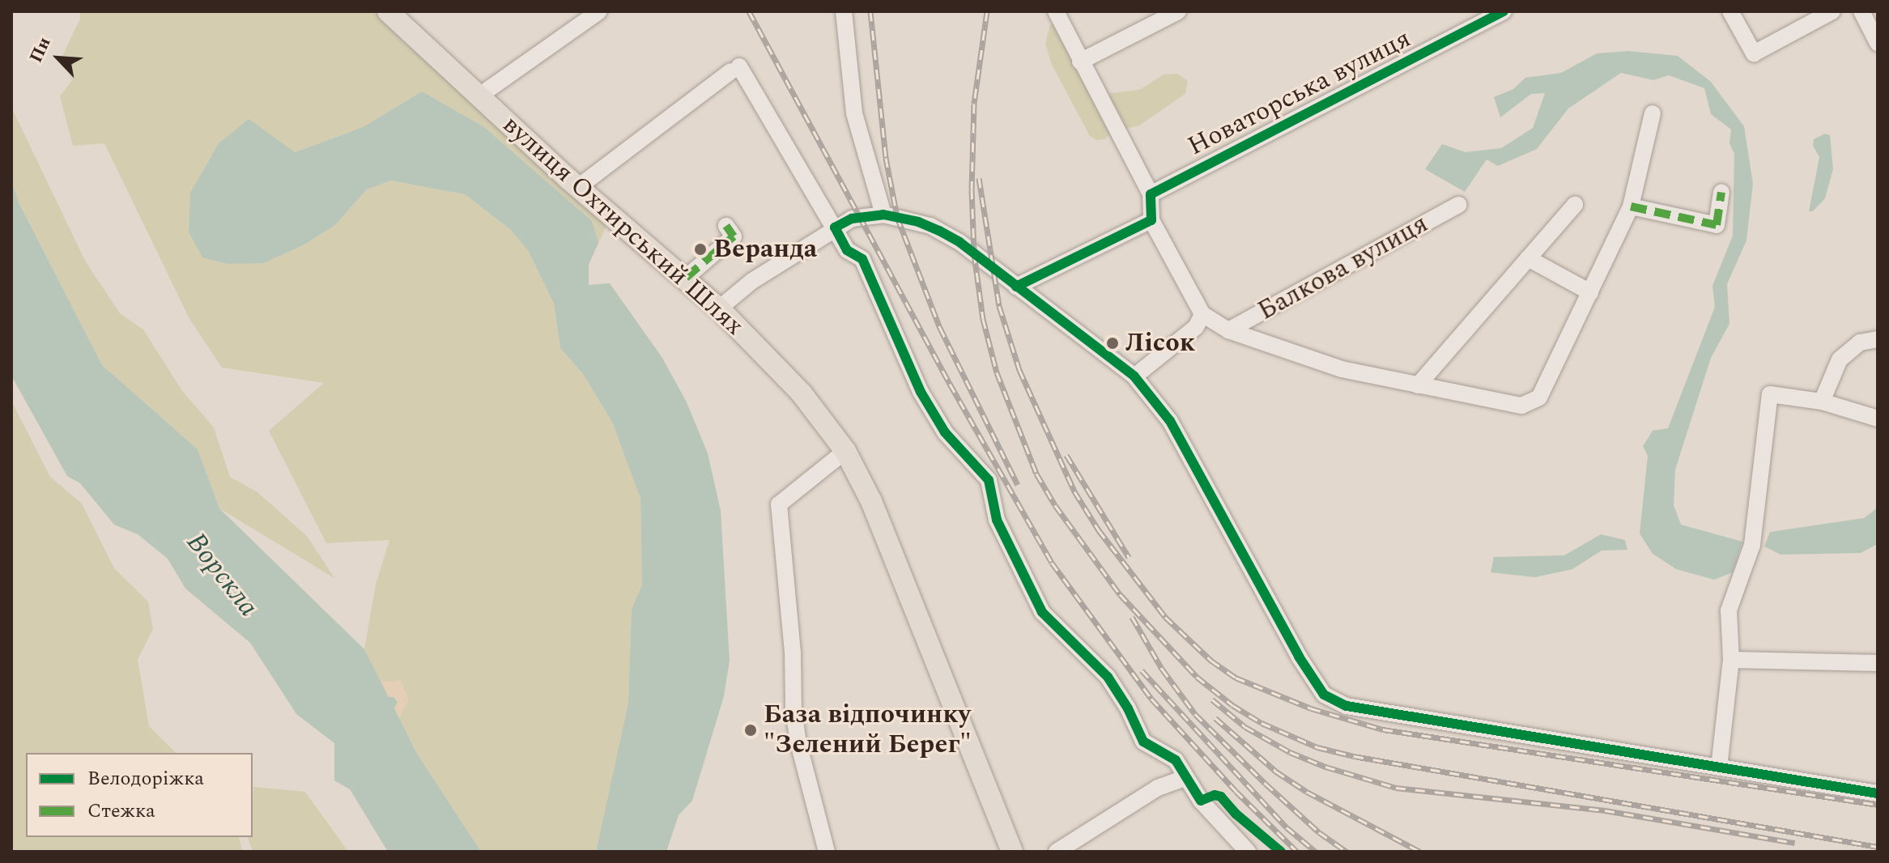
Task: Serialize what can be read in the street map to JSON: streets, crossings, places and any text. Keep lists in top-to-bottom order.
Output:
{
  "streets": {
    "main road": ["вулиця Охтирський Шлях"],
    "street": ["Новаторська вулиця", "Балкова вулиця"]
  },
  "water": ["Ворскла"],
  "places": ["Веранда", "Лісок", "База відпочинку \"Зелений Берег\""],
  "legend": ["Велодоріжка", "Стежка"],
  "north": "top left"
}
